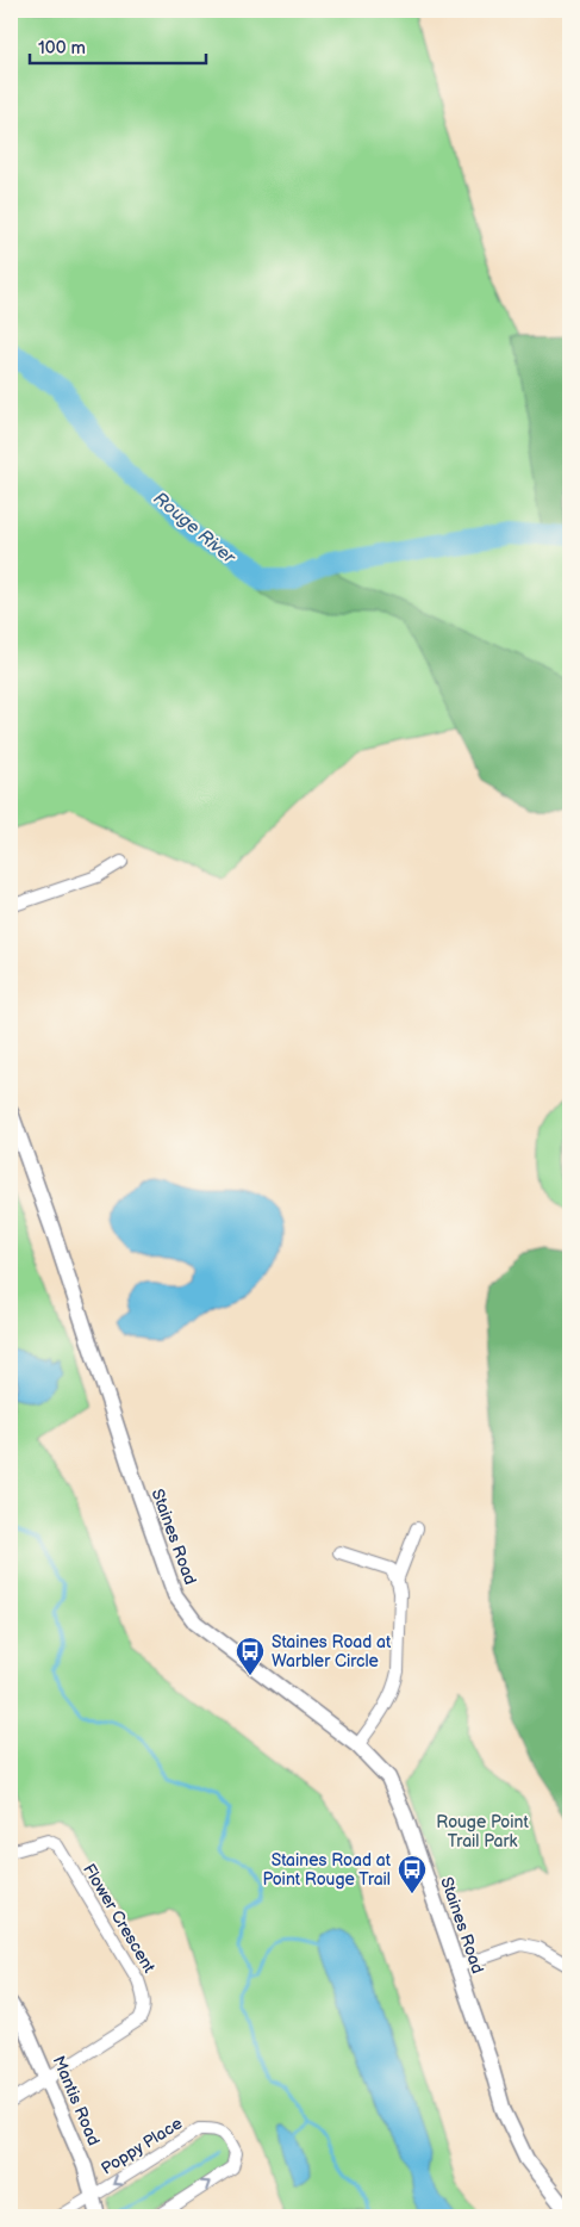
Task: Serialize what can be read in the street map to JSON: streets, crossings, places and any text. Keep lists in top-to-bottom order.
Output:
{
  "streets": {
    "street": [
      "Staines Road",
      "Flower Crescent",
      "Mantis Road",
      "Poppy Place"
    ]
  },
  "crossings": [
    ["Flower Crescent", "Mantis Road"],
    ["Mantis Road", "Poppy Place"]
  ],
  "water": ["Rouge River"],
  "parks": ["Rouge Point Trail Park"],
  "places": {
    "bus stop": ["Staines Road at Warbler Circle", "Staines Road at Point Rouge Trail"]
  },
  "scale_bar": "100 m"
}
